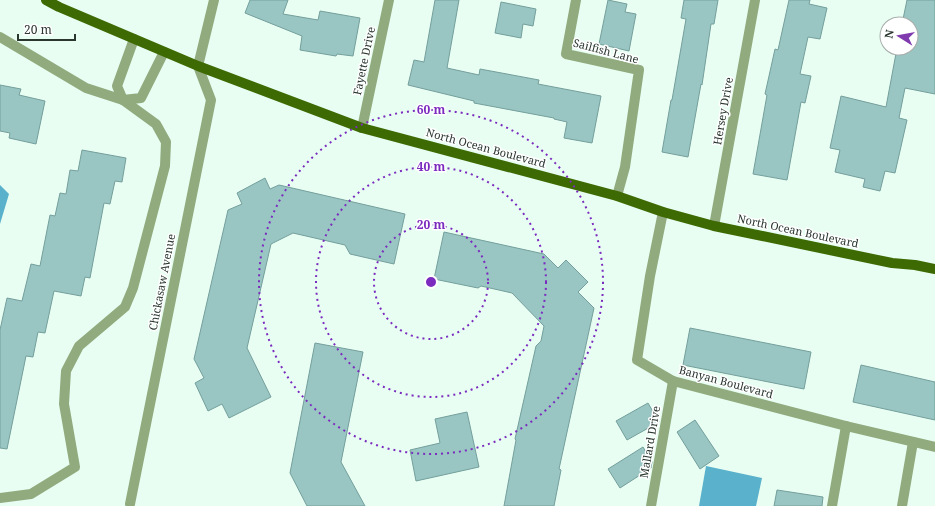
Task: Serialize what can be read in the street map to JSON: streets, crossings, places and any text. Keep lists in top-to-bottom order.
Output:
{
  "streets": {
    "main road": ["North Ocean Boulevard"],
    "street": [
      "Sailfish Lane",
      "Fayette Drive",
      "Hersey Drive",
      "Chickasaw Avenue",
      "Banyan Boulevard",
      "Mallard Drive"
    ]
  },
  "crossings": [
    ["Sailfish Lane", "North Ocean Boulevard"],
    ["Fayette Drive", "North Ocean Boulevard"],
    ["Hersey Drive", "North Ocean Boulevard"],
    ["North Ocean Boulevard", "Chickasaw Avenue"],
    ["North Ocean Boulevard", "Banyan Boulevard"],
    ["Banyan Boulevard", "Mallard Drive"]
  ],
  "scale_bar": "20 m",
  "north": "left",
  "rings": ["60 m", "40 m", "20 m"]
}
